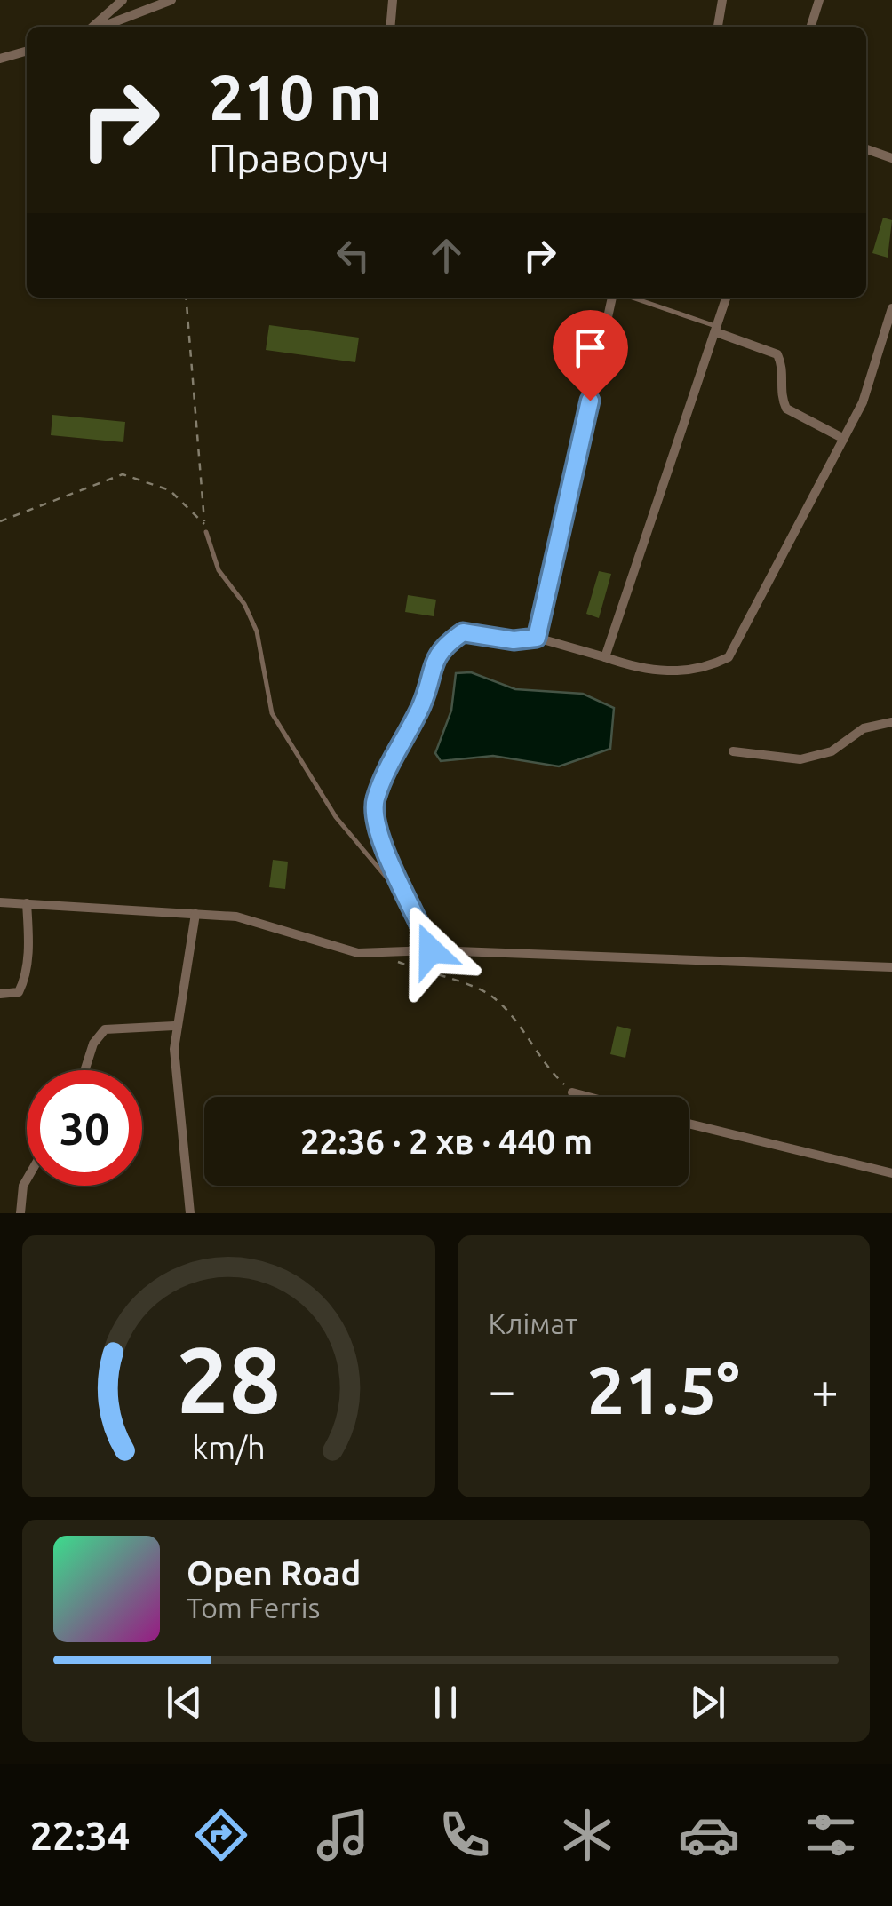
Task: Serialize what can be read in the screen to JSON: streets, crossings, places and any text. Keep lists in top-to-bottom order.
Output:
{
  "page": {
    "turn": ["210 m", "Праворуч"],
    "limit": "30",
    "trip": "22:36 · 2 хв · 440 m",
    "tile": "Клімат",
    "heat": ["−", "21.5°", "+"],
    "song": ["Open Road", "Tom Ferris"],
    "tabs": "22:34",
    "gauge": ["28", "km/h"]
  }
}
